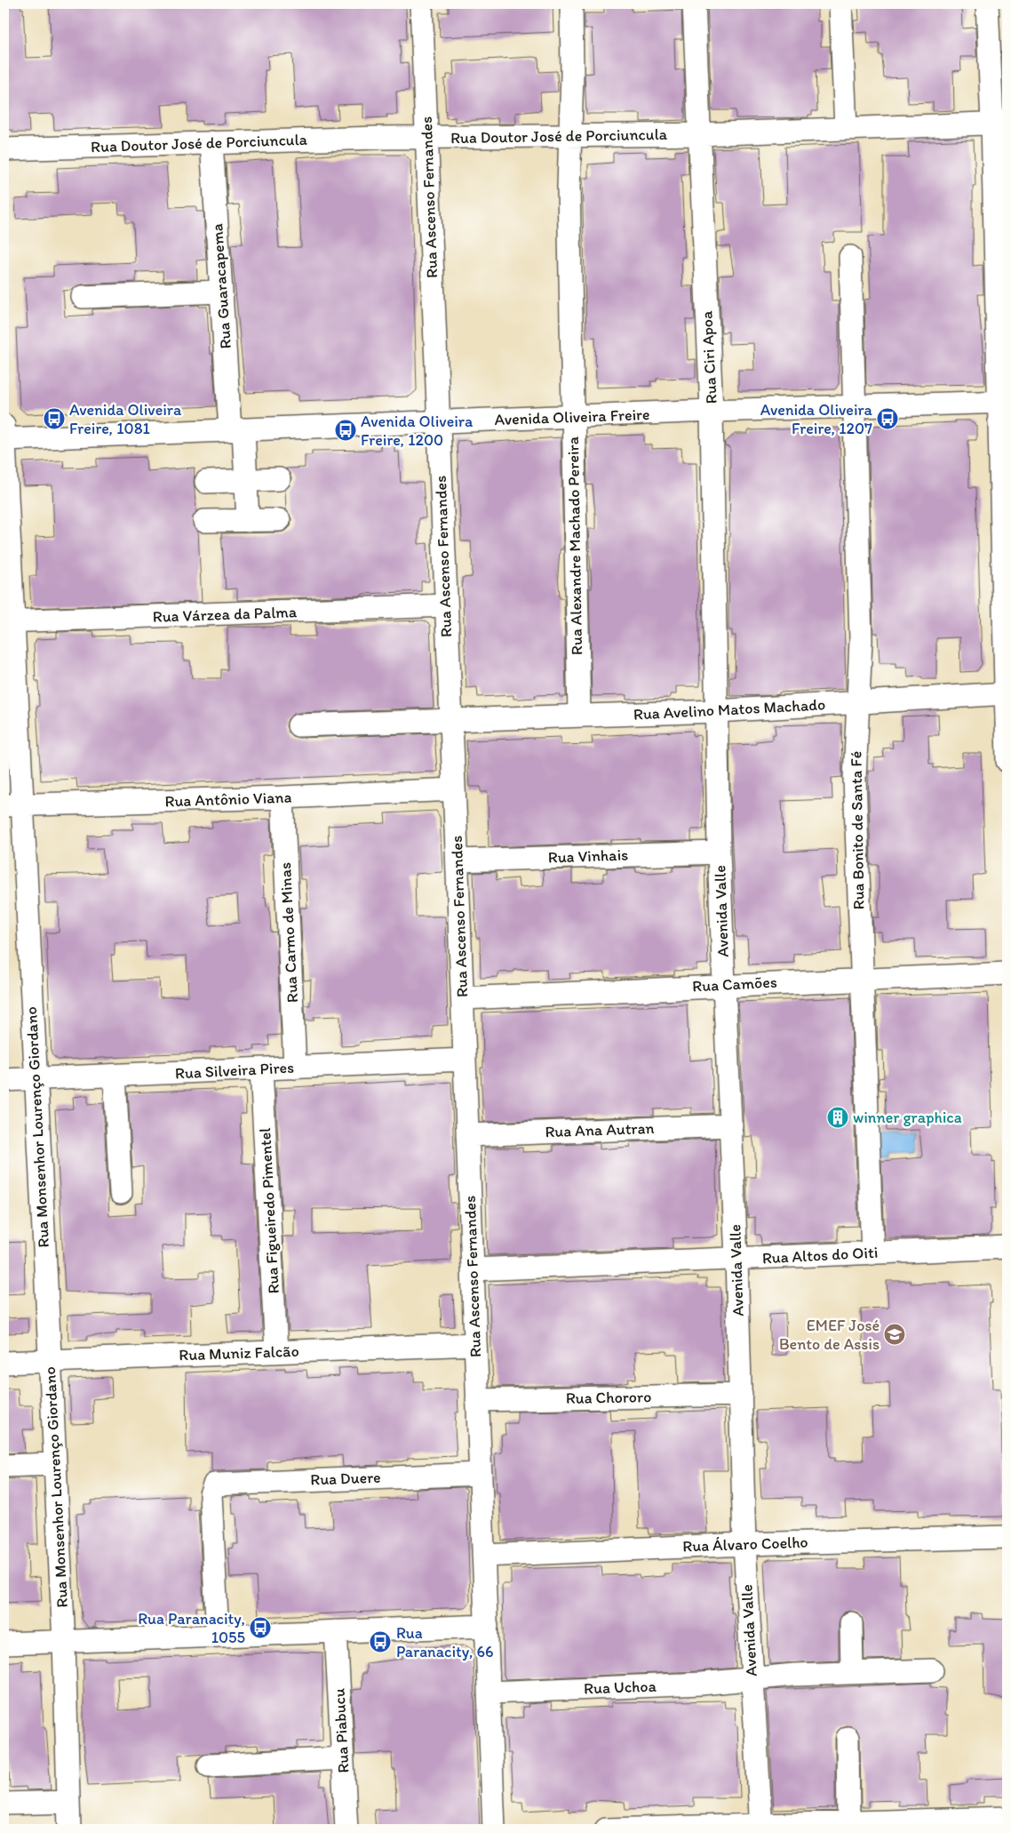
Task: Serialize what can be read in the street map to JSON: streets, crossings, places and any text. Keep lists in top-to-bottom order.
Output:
{
  "streets": {
    "street": [
      "Rua Doutor José de Porciuncula",
      "Rua Ascenso Fernandes",
      "Rua Guaracapema",
      "Rua Ciri Apoa",
      "Avenida Oliveira Freire",
      "Rua Alexandre Machado Pereira",
      "Rua Várzea da Palma",
      "Rua Avelino Matos Machado",
      "Rua Antônio Viana",
      "Rua Bonito de Santa Fé",
      "Rua Vinhais",
      "Avenida Valle",
      "Rua Carmo de Minas",
      "Rua Camões",
      "Rua Silveira Pires",
      "Rua Monsenhor Lourenço Giordano",
      "Rua Ana Autran",
      "Rua Figueiredo Pimentel",
      "Rua Altos do Oiti",
      "Rua Muniz Falcão",
      "Rua Chororo",
      "Rua Duere",
      "Rua Álvaro Coelho",
      "Rua Uchoa",
      "Rua Piabucu"
    ]
  },
  "crossings": [
    ["Rua Doutor José de Porciuncula", "Rua Ascenso Fernandes"],
    ["Rua Doutor José de Porciuncula", "Rua Guaracapema"],
    ["Rua Doutor José de Porciuncula", "Rua Ciri Apoa"],
    ["Rua Doutor José de Porciuncula", "Rua Alexandre Machado Pereira"],
    ["Rua Ascenso Fernandes", "Avenida Oliveira Freire"],
    ["Rua Ascenso Fernandes", "Rua Várzea da Palma"],
    ["Rua Ascenso Fernandes", "Rua Avelino Matos Machado"],
    ["Rua Ascenso Fernandes", "Rua Antônio Viana"],
    ["Rua Ascenso Fernandes", "Rua Vinhais"],
    ["Rua Ascenso Fernandes", "Rua Camões"],
    ["Rua Ascenso Fernandes", "Rua Silveira Pires"],
    ["Rua Ascenso Fernandes", "Rua Ana Autran"],
    ["Rua Ascenso Fernandes", "Rua Altos do Oiti"],
    ["Rua Ascenso Fernandes", "Rua Muniz Falcão"],
    ["Rua Ascenso Fernandes", "Rua Chororo"],
    ["Rua Ascenso Fernandes", "Rua Duere"],
    ["Rua Ascenso Fernandes", "Rua Álvaro Coelho"],
    ["Rua Ascenso Fernandes", "Rua Uchoa"],
    ["Rua Guaracapema", "Avenida Oliveira Freire"],
    ["Rua Ciri Apoa", "Avenida Oliveira Freire"],
    ["Rua Ciri Apoa", "Rua Avelino Matos Machado"],
    ["Rua Ciri Apoa", "Avenida Valle"],
    ["Avenida Oliveira Freire", "Rua Alexandre Machado Pereira"],
    ["Avenida Oliveira Freire", "Rua Bonito de Santa Fé"],
    ["Avenida Oliveira Freire", "Rua Monsenhor Lourenço Giordano"],
    ["Rua Alexandre Machado Pereira", "Rua Avelino Matos Machado"],
    ["Rua Várzea da Palma", "Rua Monsenhor Lourenço Giordano"],
    ["Rua Avelino Matos Machado", "Rua Bonito de Santa Fé"],
    ["Rua Avelino Matos Machado", "Avenida Valle"],
    ["Rua Antônio Viana", "Rua Carmo de Minas"],
    ["Rua Antônio Viana", "Rua Monsenhor Lourenço Giordano"],
    ["Rua Bonito de Santa Fé", "Rua Camões"],
    ["Rua Bonito de Santa Fé", "Rua Altos do Oiti"],
    ["Rua Vinhais", "Avenida Valle"],
    ["Avenida Valle", "Rua Camões"],
    ["Avenida Valle", "Rua Ana Autran"],
    ["Avenida Valle", "Rua Altos do Oiti"],
    ["Avenida Valle", "Rua Chororo"],
    ["Avenida Valle", "Rua Álvaro Coelho"],
    ["Avenida Valle", "Rua Uchoa"],
    ["Rua Carmo de Minas", "Rua Silveira Pires"],
    ["Rua Silveira Pires", "Rua Monsenhor Lourenço Giordano"],
    ["Rua Silveira Pires", "Rua Figueiredo Pimentel"],
    ["Rua Monsenhor Lourenço Giordano", "Rua Muniz Falcão"],
    ["Rua Figueiredo Pimentel", "Rua Muniz Falcão"]
  ],
  "places": {
    "bus stop": [
      "Avenida Oliveira Freire, 1081",
      "Avenida Oliveira Freire, 1207",
      "Avenida Oliveira Freire, 1200",
      "Rua Paranacity, 1055",
      "Rua Paranacity, 66"
    ],
    "building": ["winner graphica"],
    "school or university": ["EMEF José Bento de Assis"]
  }
}
